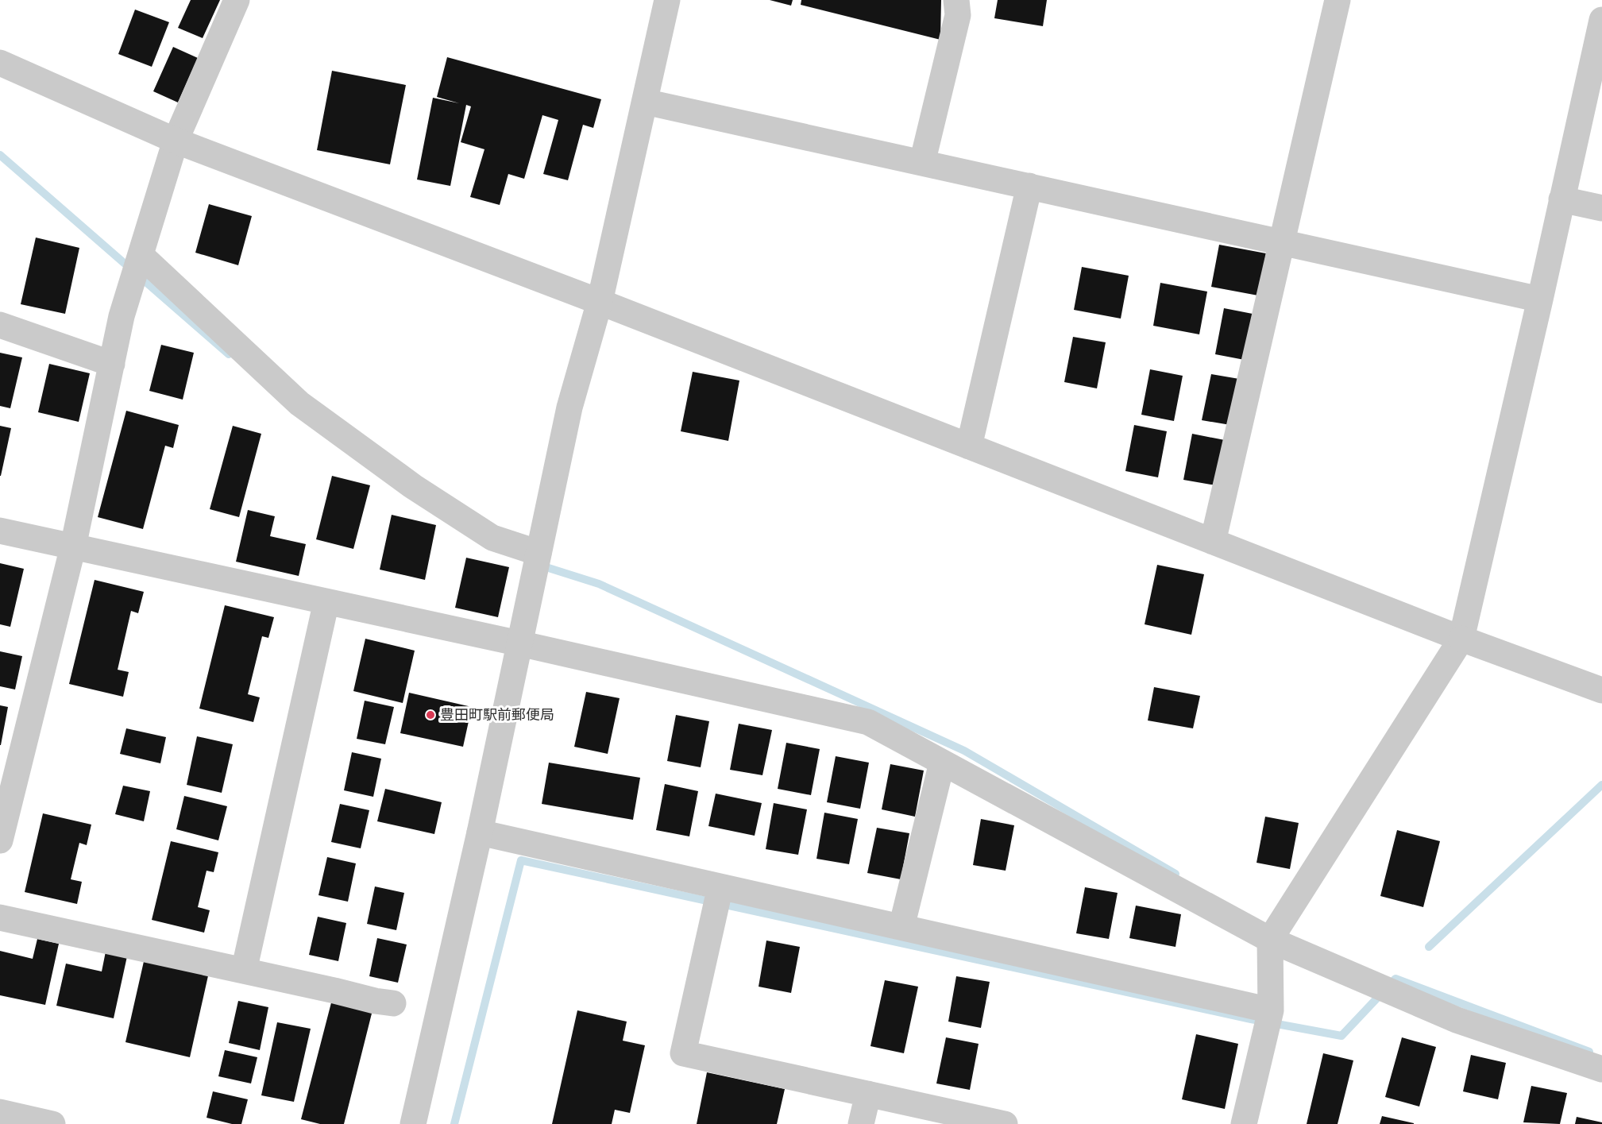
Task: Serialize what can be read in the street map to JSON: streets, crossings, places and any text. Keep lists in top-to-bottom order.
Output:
{
  "places": ["豊田町駅前郵便局"]
}
